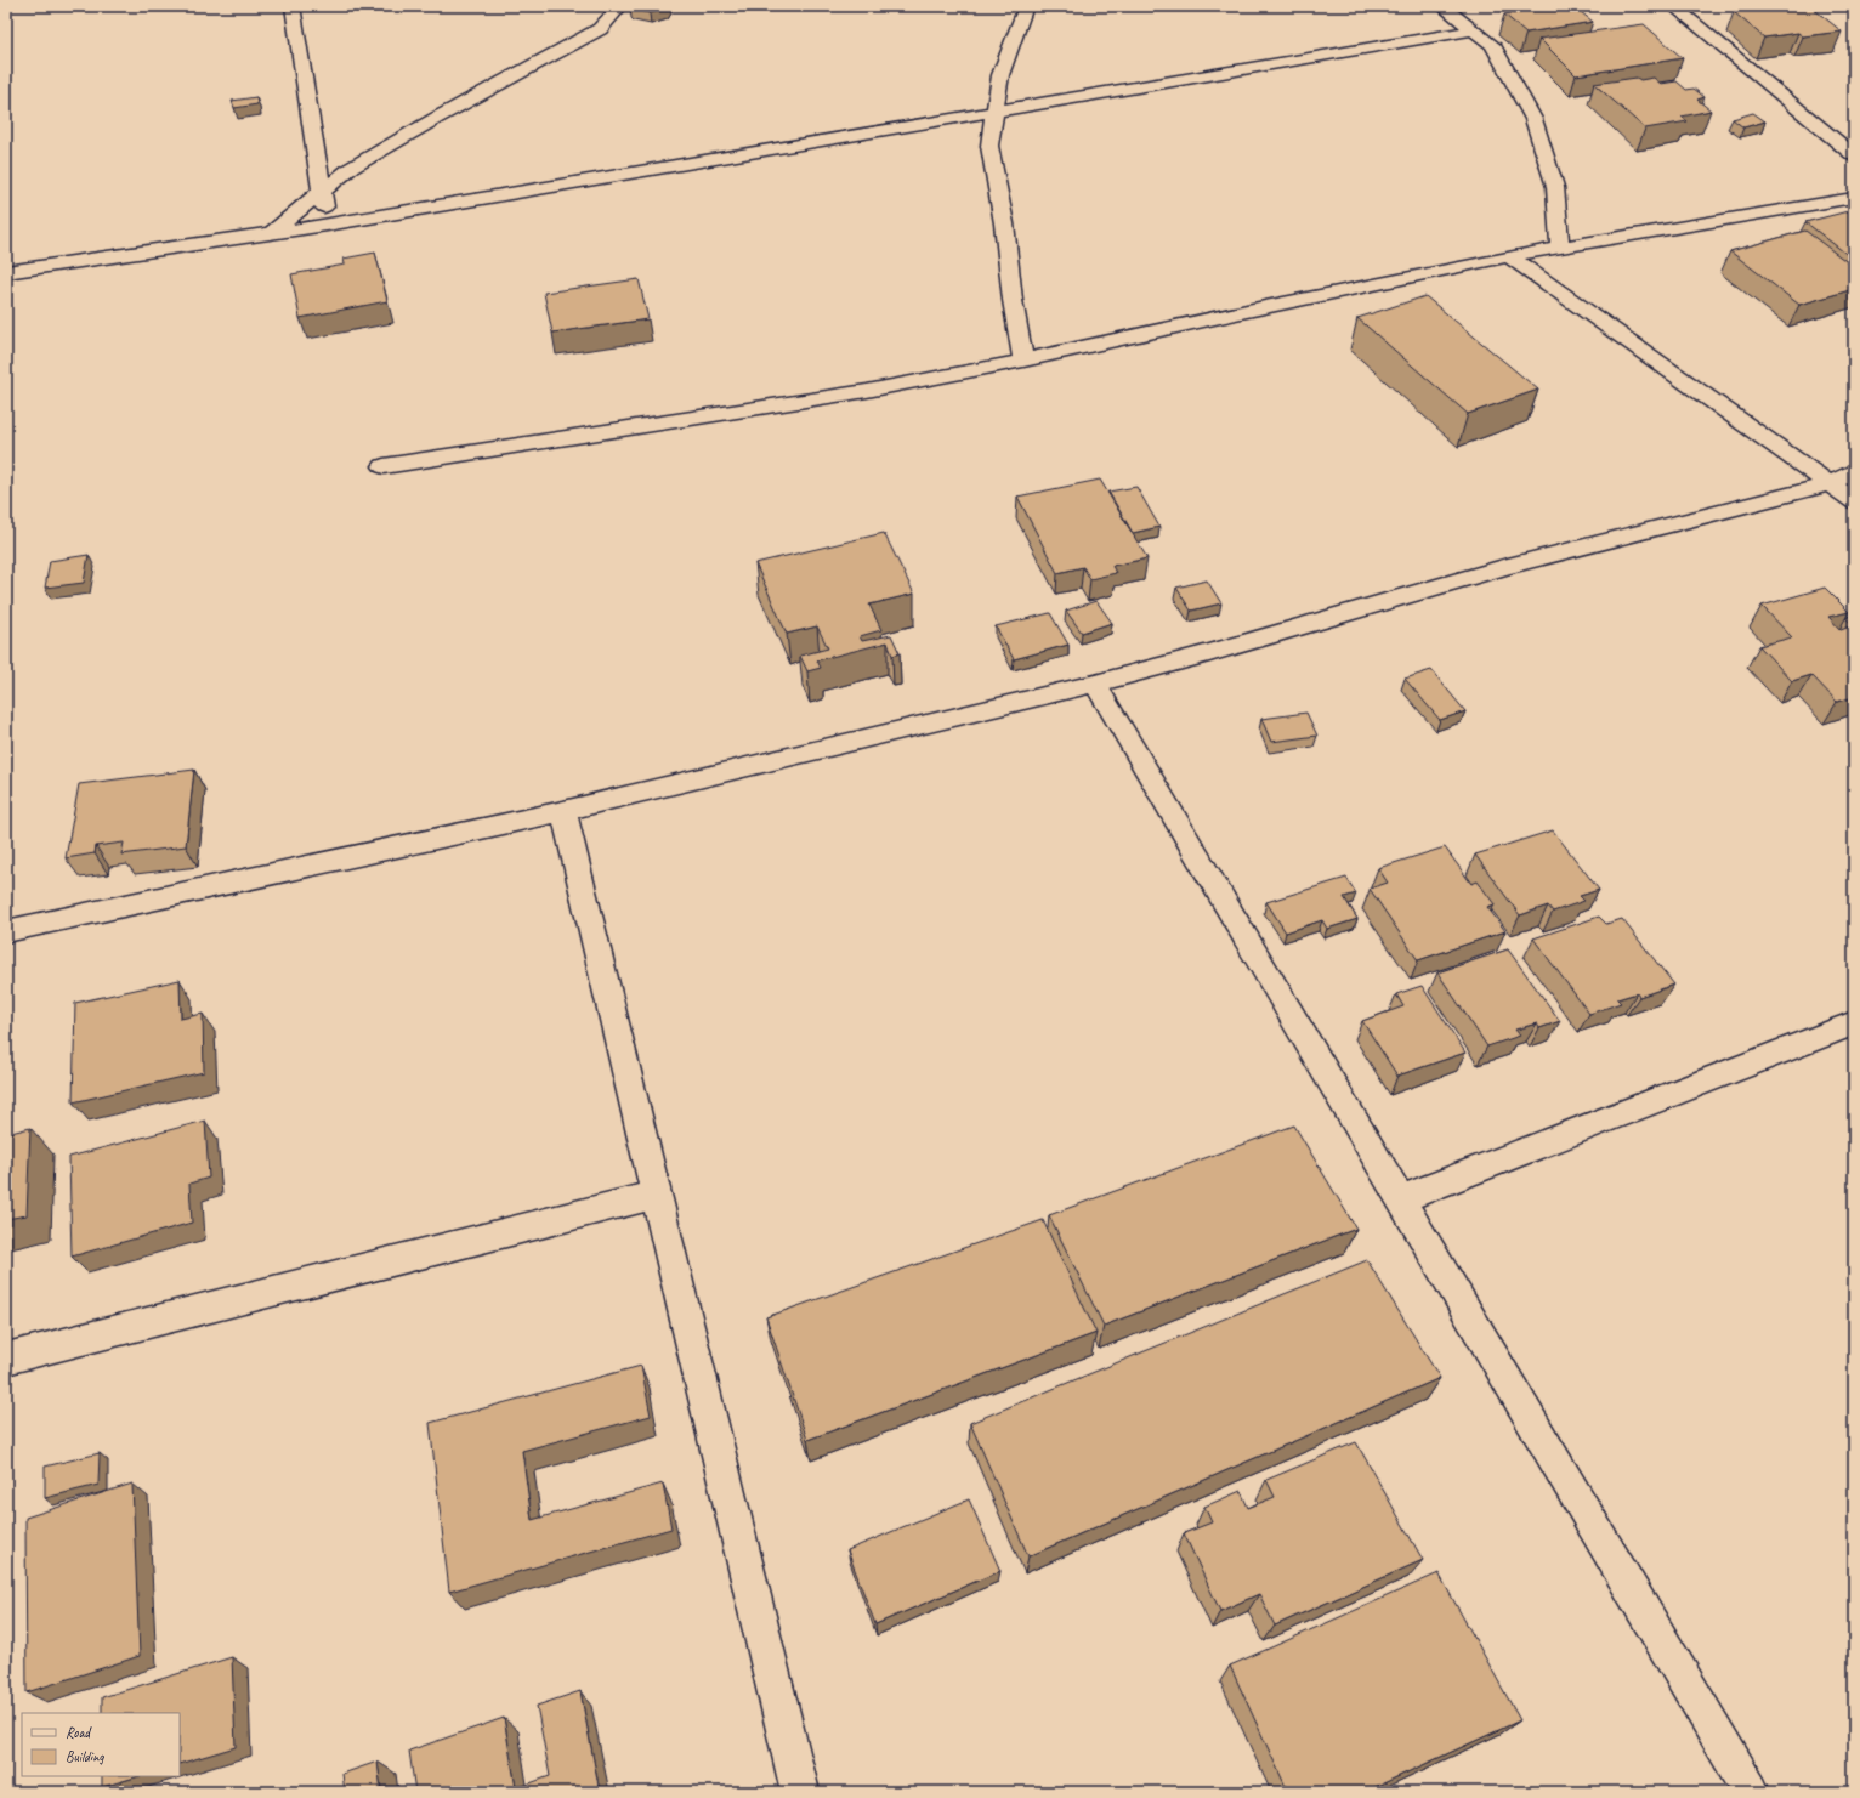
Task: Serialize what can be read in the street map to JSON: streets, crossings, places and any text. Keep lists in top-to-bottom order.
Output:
{
  "legend": ["Road", "Building"]
}
